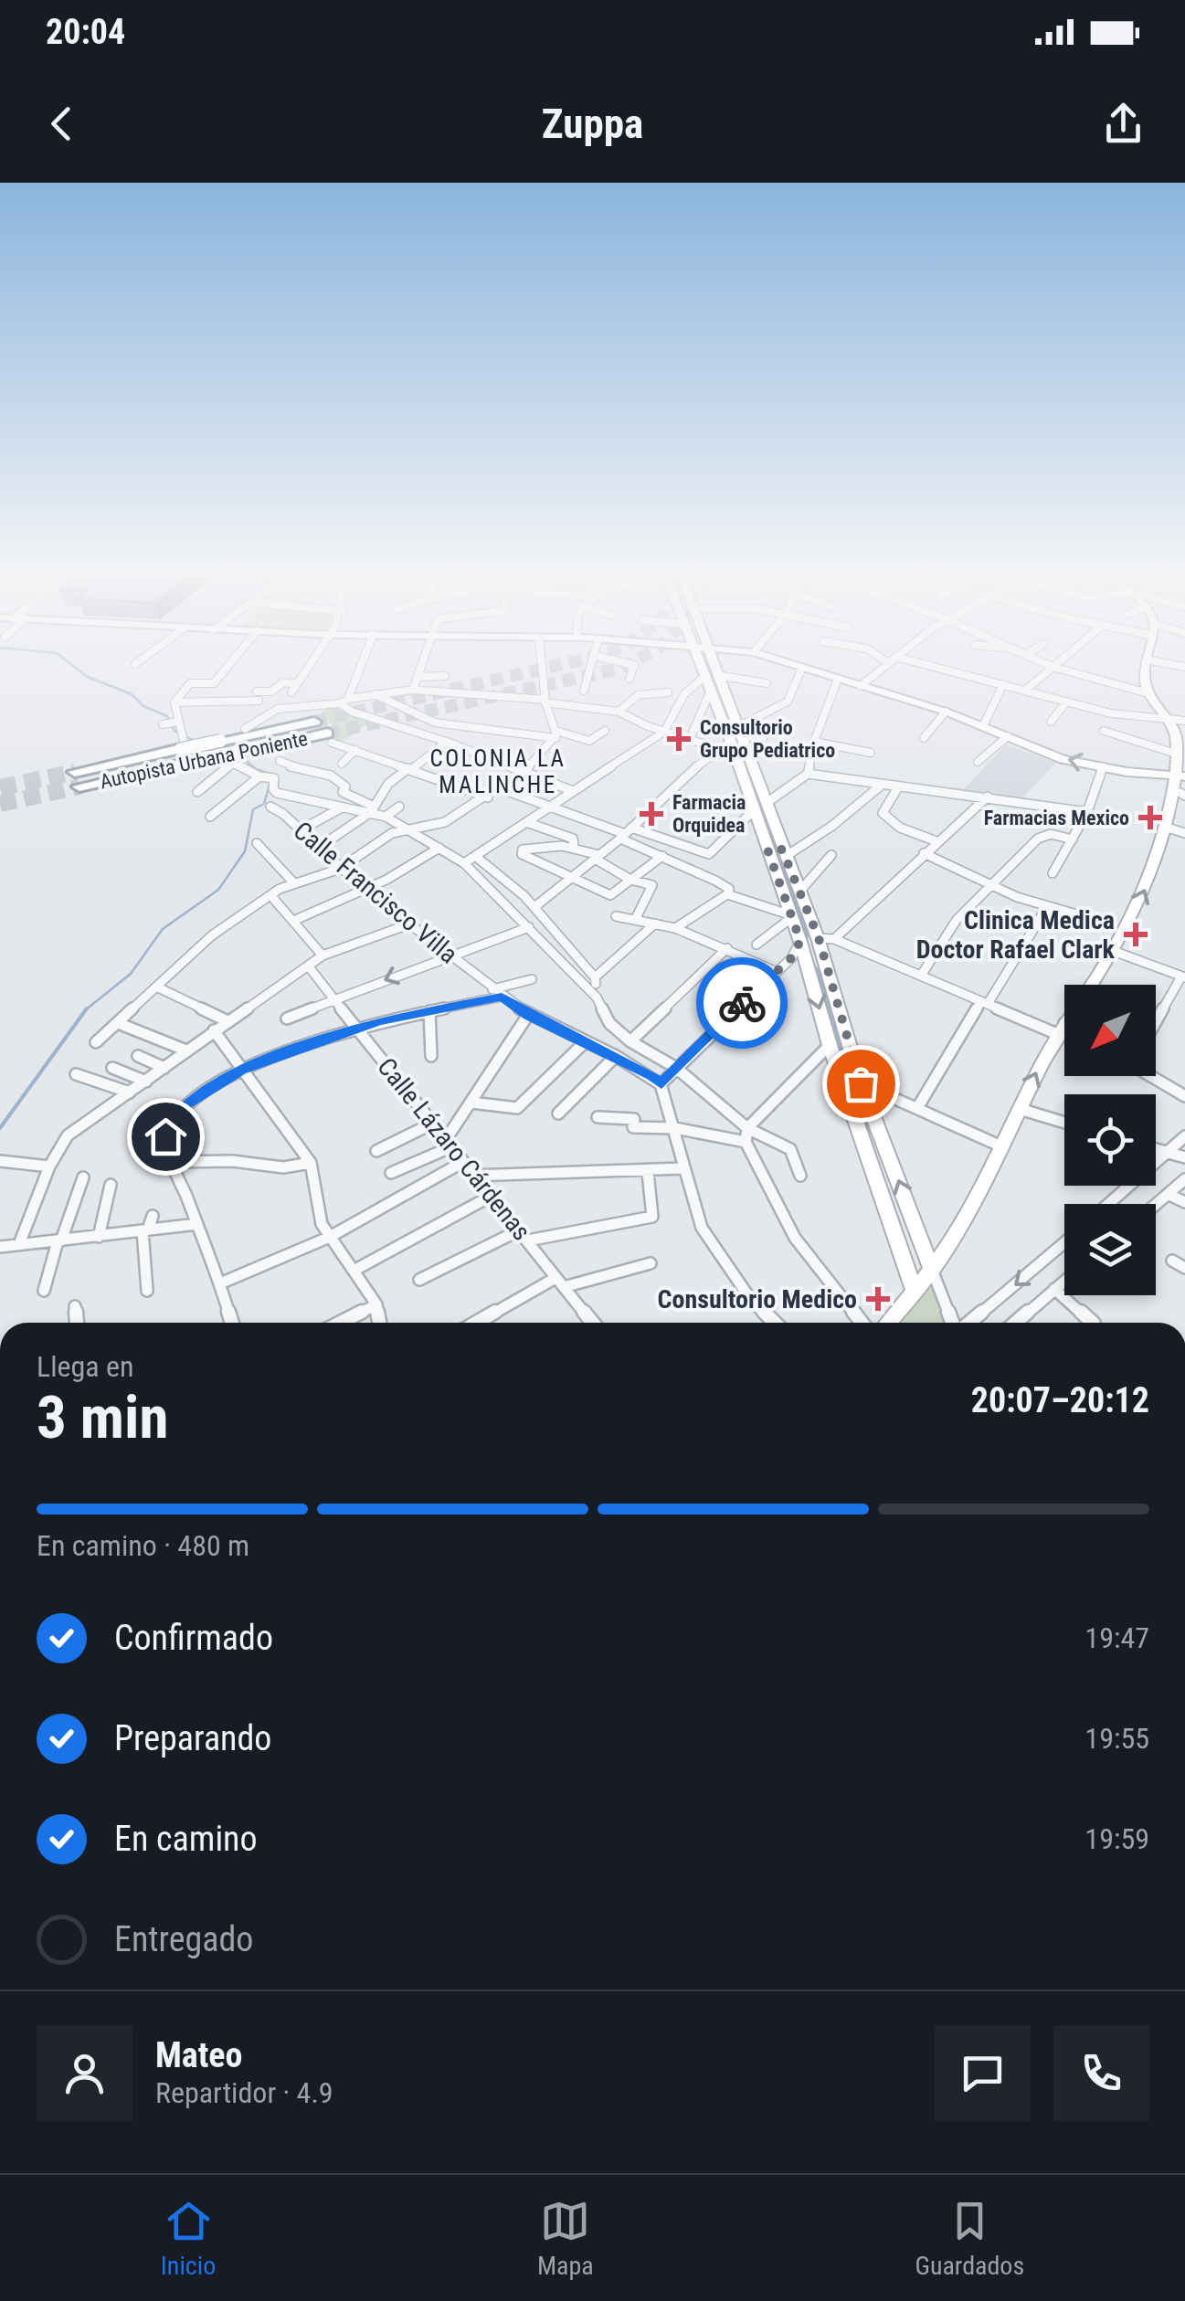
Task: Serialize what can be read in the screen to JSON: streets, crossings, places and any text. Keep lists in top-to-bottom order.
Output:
{
  "streets": {
    "highway": ["Autopista Urbana Poniente"],
    "street": ["Calle Francisco Villa", "Calle Lázaro Cárdenas"]
  },
  "districts": ["COLONIA LA MALINCHE"],
  "places": {
    "health": [
      "Consultorio Grupo Pediatrico",
      "Farmacia Orquidea",
      "Farmacias Mexico",
      "Clinica Medica Doctor Rafael Clark",
      "Consultorio Medico"
    ]
  },
  "north": "bottom left",
  "page": {
    "status": "20:04",
    "header": "Zuppa",
    "heading": ["3 min", "Llega en", "20:07–20:12"],
    "panel": ["Mateo", "Repartidor · 4.9"],
    "bar": "En camino · 480 m",
    "list": [
      ["Confirmado", "19:47"],
      ["Preparando", "19:55"],
      ["En camino", "19:59"],
      "Entregado"
    ],
    "tabs": ["Inicio", "Mapa", "Guardados"]
  }
}
